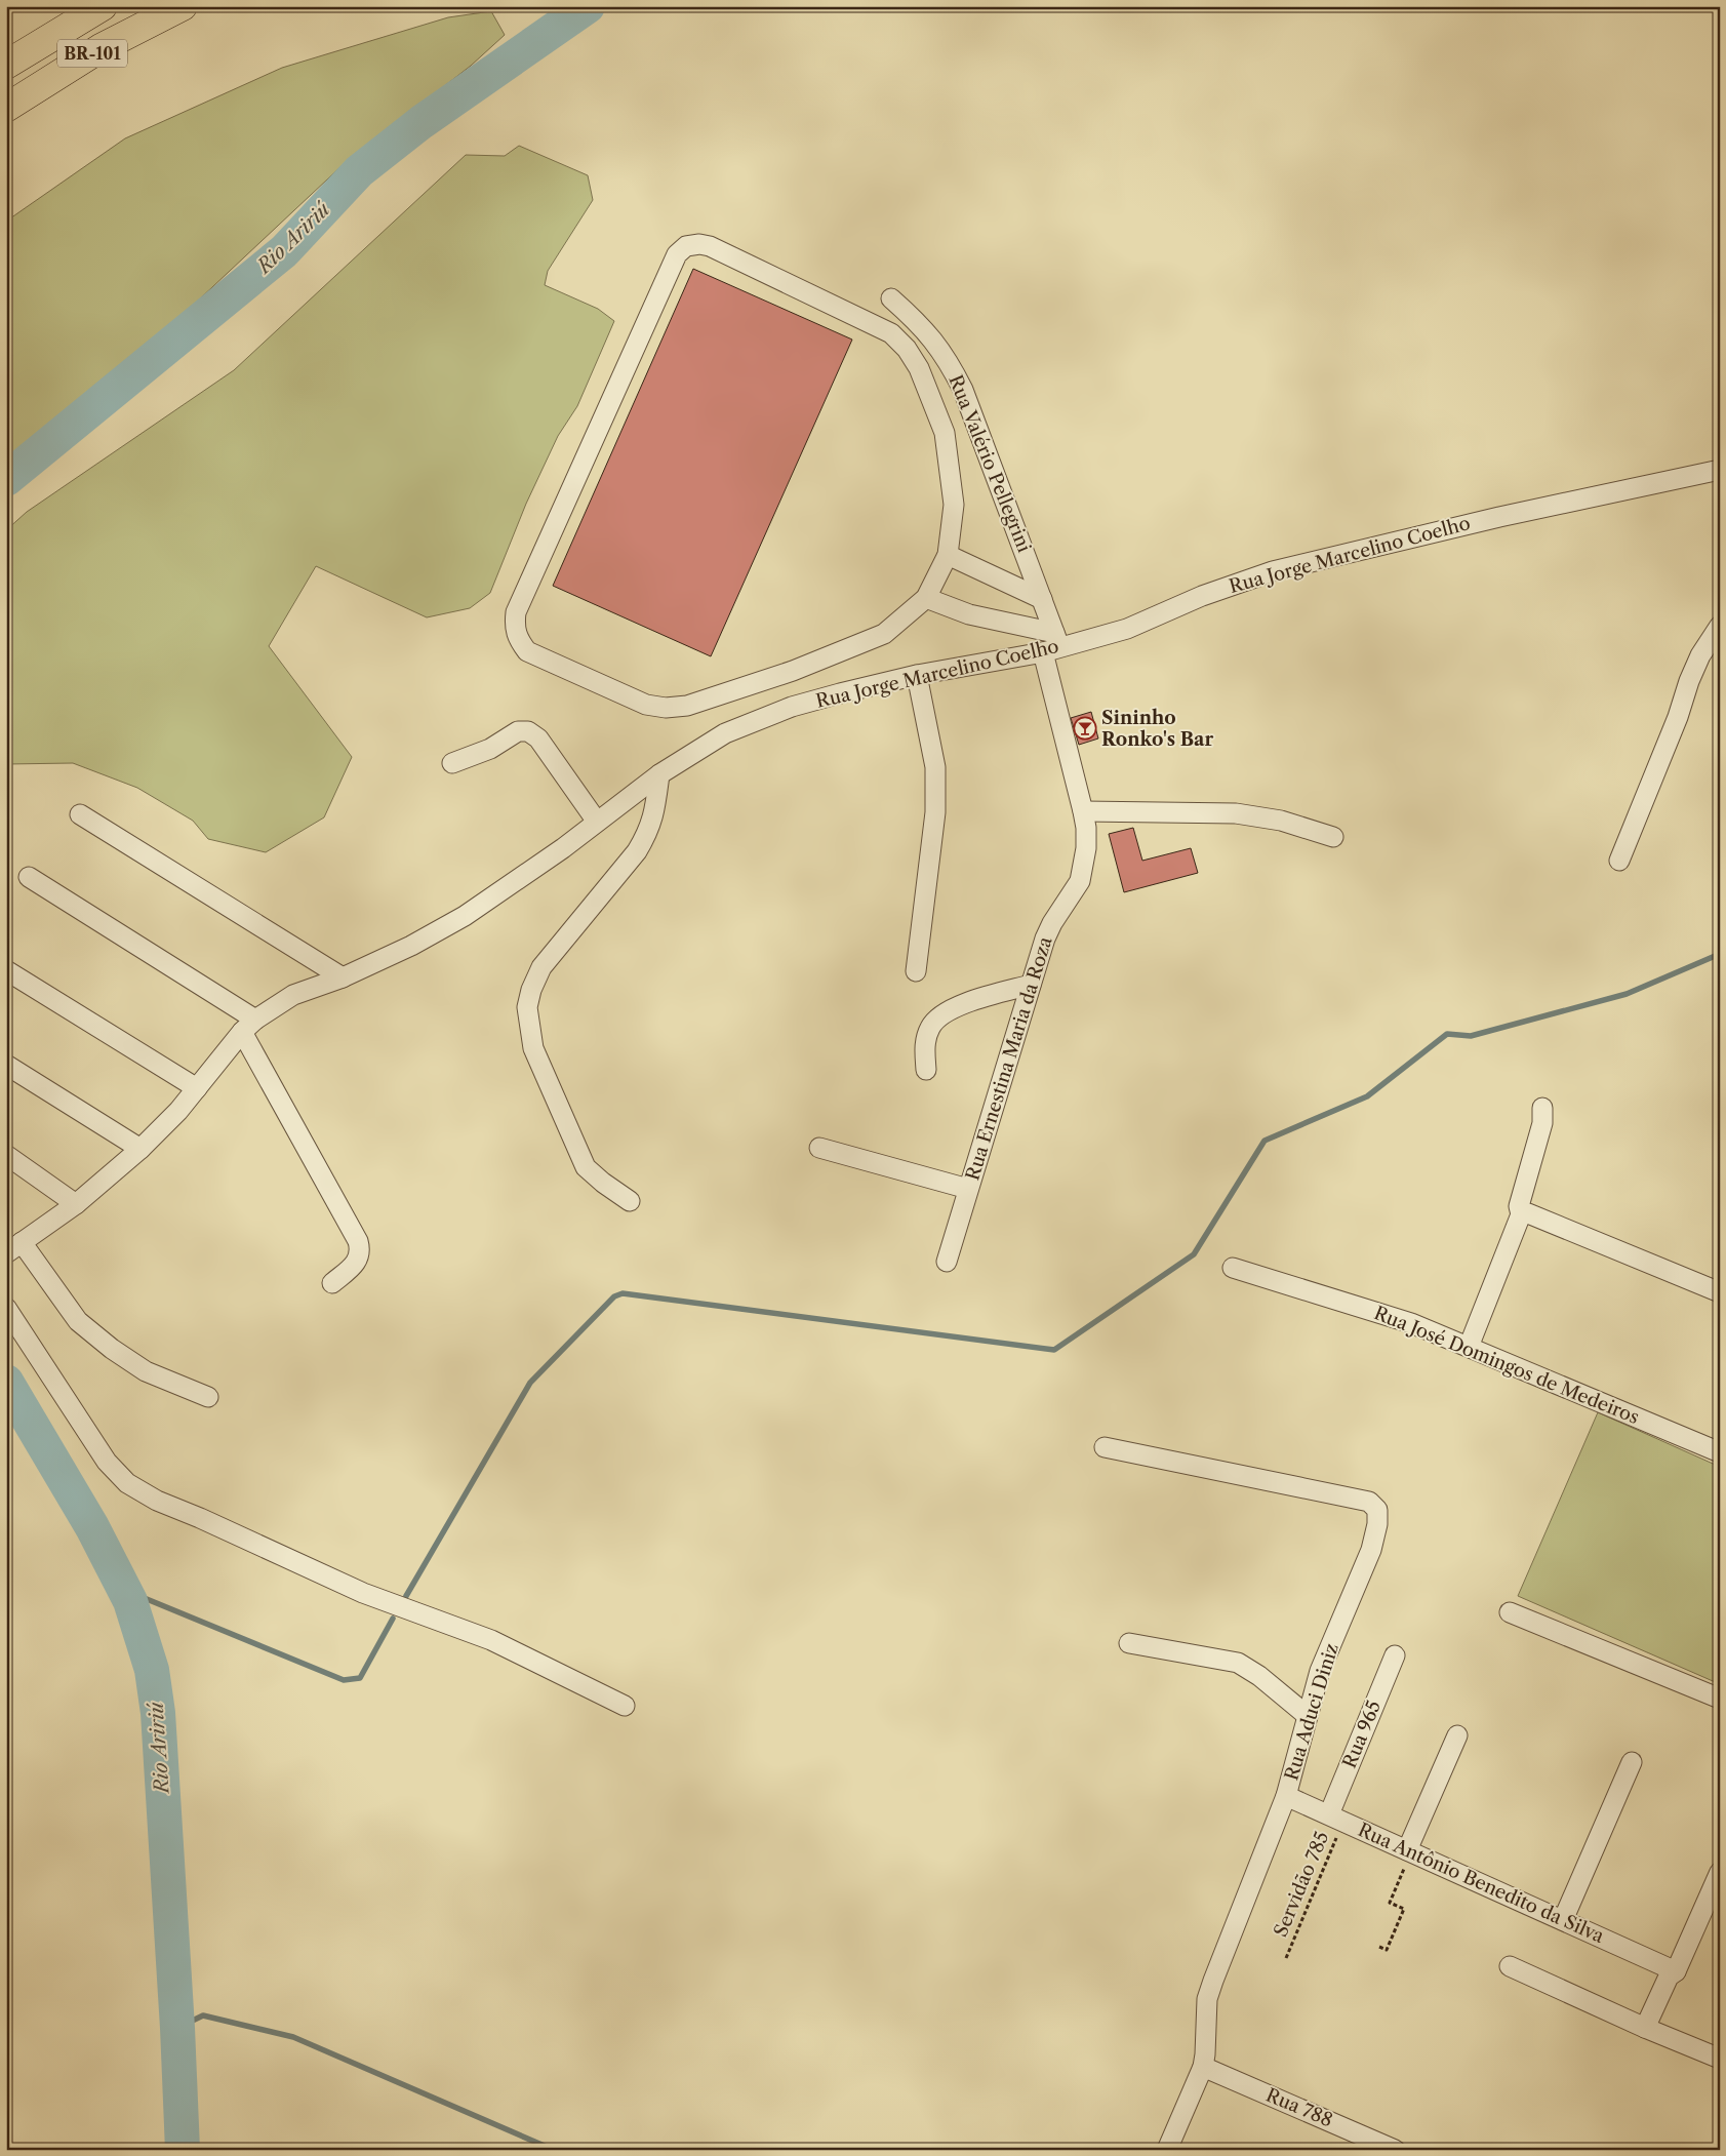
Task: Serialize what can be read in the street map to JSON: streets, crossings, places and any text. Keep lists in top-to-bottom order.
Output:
{
  "streets": {
    "highway": ["BR-101"],
    "street": [
      "Rua Valério Pellegrini",
      "Rua Jorge Marcelino Coelho",
      "Rua Ernestina Maria da Roza",
      "Rua José Domingos de Medeiros",
      "Rua Aduci Diniz",
      "Rua 965",
      "Rua Antônio Benedito da Silva",
      "Rua 788"
    ],
    "path": ["Servidão 785"]
  },
  "crossings": [
    ["Rua Valério Pellegrini", "Rua Jorge Marcelino Coelho"],
    ["Rua Valério Pellegrini", "Rua Ernestina Maria da Roza"],
    ["Rua Jorge Marcelino Coelho", "Rua Ernestina Maria da Roza"],
    ["Rua Aduci Diniz", "Rua Antônio Benedito da Silva"],
    ["Rua Aduci Diniz", "Rua 788"],
    ["Rua 965", "Rua Antônio Benedito da Silva"],
    ["Rua 965", "Servidão 785"],
    ["Rua Antônio Benedito da Silva", "Servidão 785"]
  ],
  "water": ["Rio Aririú"],
  "places": {
    "bar": ["Sininho Ronko's Bar"]
  }
}
